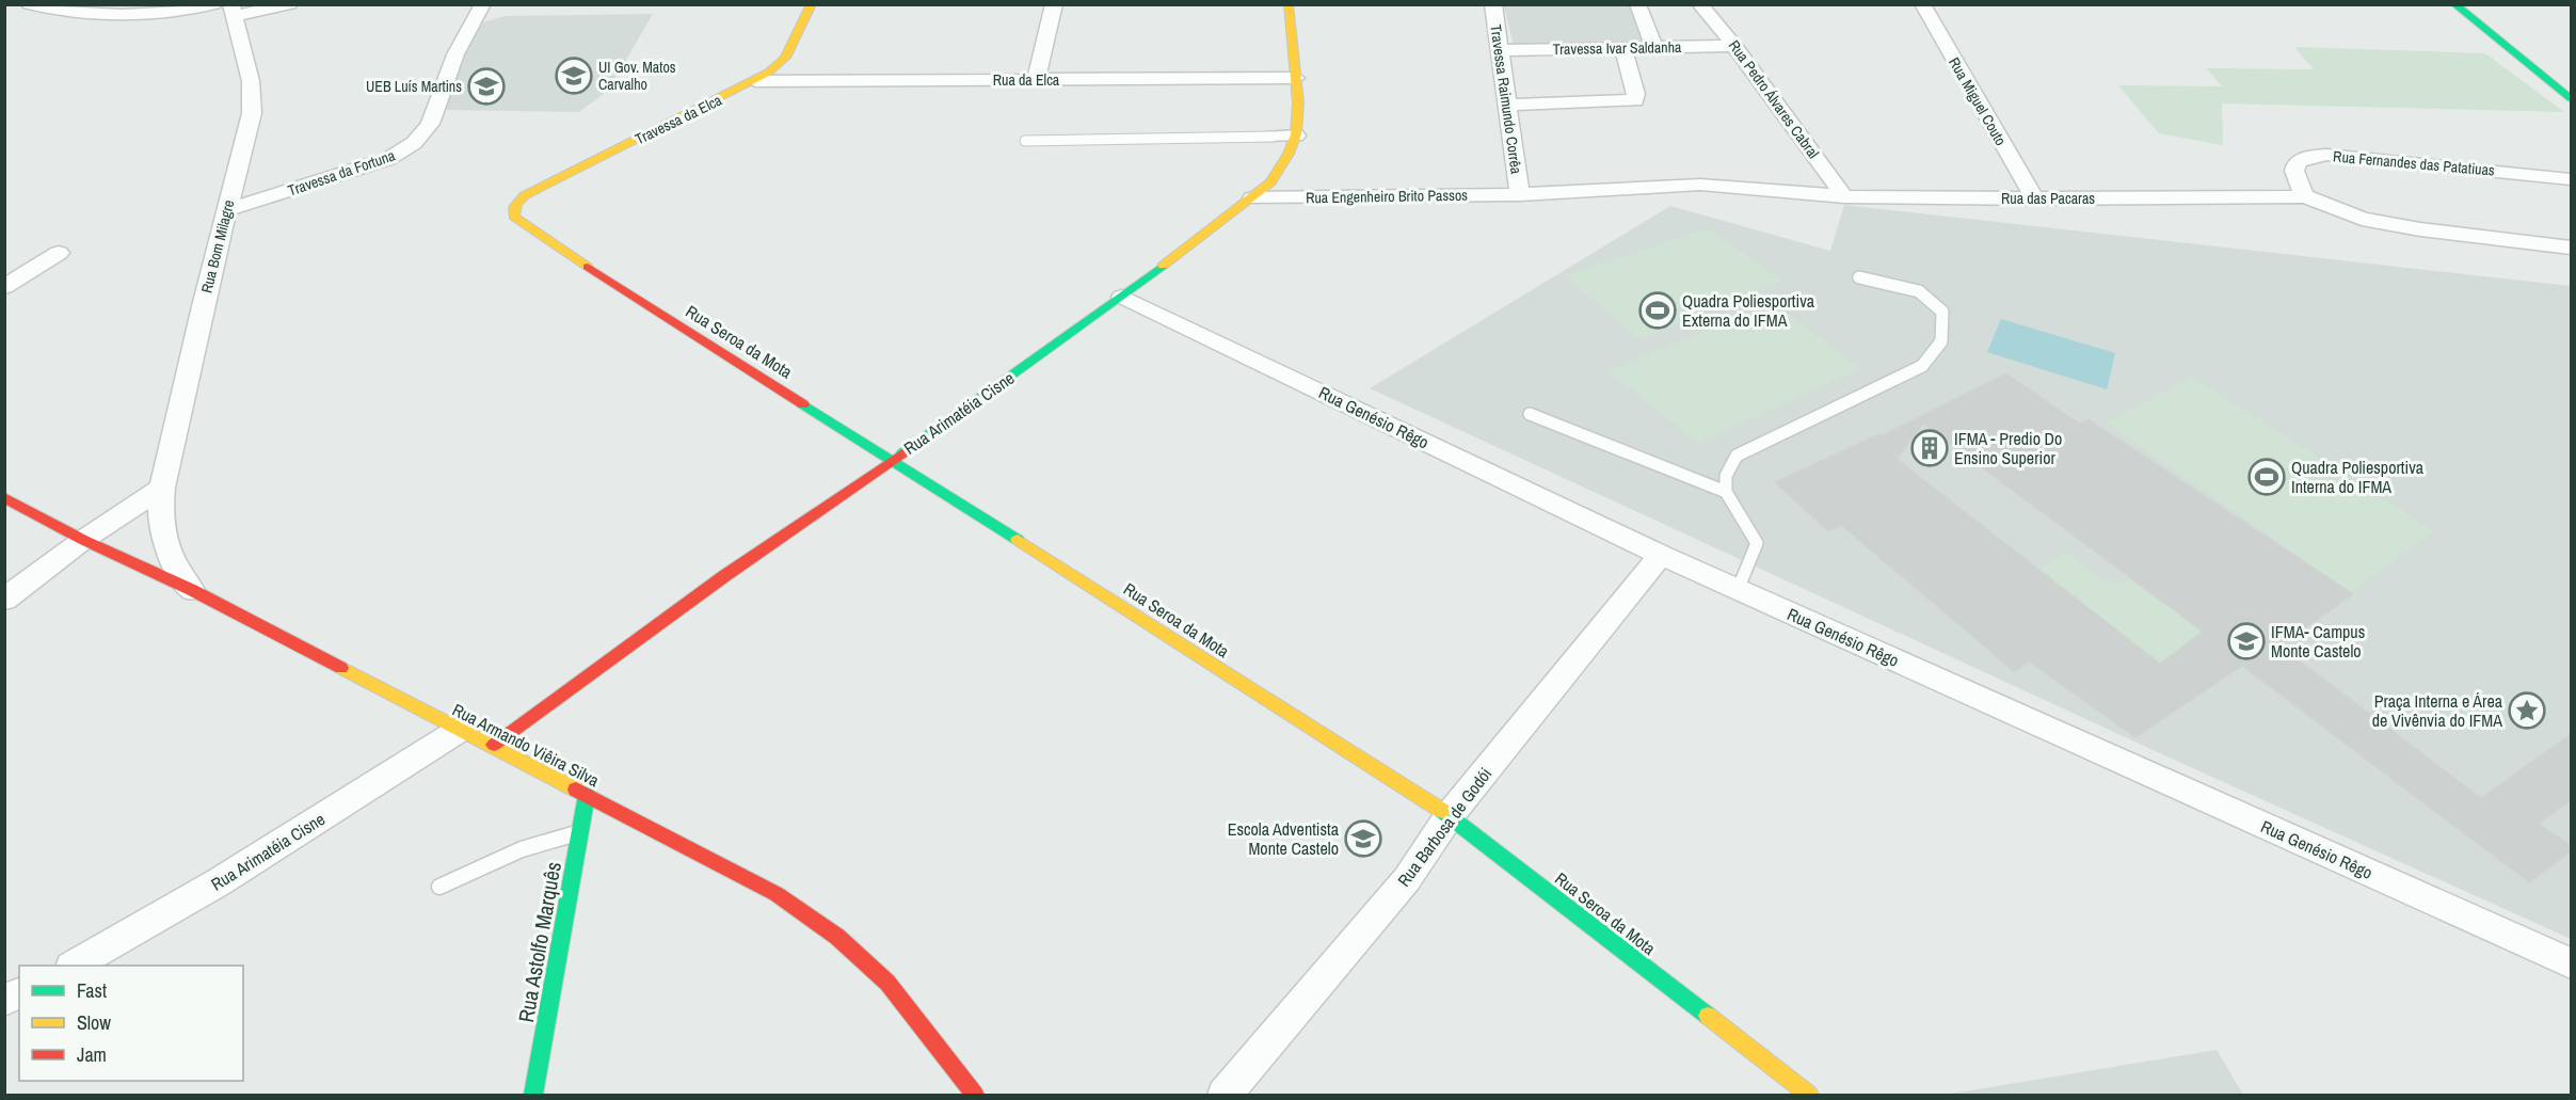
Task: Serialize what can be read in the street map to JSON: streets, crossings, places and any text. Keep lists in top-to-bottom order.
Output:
{
  "streets": {
    "street": [
      "Travessa Ivar Saldanha",
      "Rua da Elca",
      "Travessa Raimundo Corrêa",
      "Rua Pedro Álvares Cabral",
      "Rua Miguel Couto",
      "Travessa da Elca",
      "Rua Fernandes das Patatiuas",
      "Travessa da Fortuna",
      "Rua Engenheiro Brito Passos",
      "Rua das Pacaras",
      "Rua Bom Milagre",
      "Rua Seroa da Mota",
      "Rua Arimatéia Cisne",
      "Rua Genésio Rêgo",
      "Rua Armando Viêira Silva",
      "Rua Barbosa de Godói",
      "Rua Astolfo Marquês"
    ]
  },
  "crossings": [
    ["Travessa Ivar Saldanha", "Travessa Raimundo Corrêa"],
    ["Travessa Ivar Saldanha", "Rua Pedro Álvares Cabral"],
    ["Rua da Elca", "Travessa da Elca"],
    ["Rua da Elca", "Rua Arimatéia Cisne"],
    ["Travessa Raimundo Corrêa", "Rua Engenheiro Brito Passos"],
    ["Travessa Raimundo Corrêa", "Rua das Pacaras"],
    ["Rua Pedro Álvares Cabral", "Rua das Pacaras"],
    ["Rua Miguel Couto", "Rua das Pacaras"],
    ["Travessa da Elca", "Rua Seroa da Mota"],
    ["Rua Fernandes das Patatiuas", "Rua das Pacaras"],
    ["Travessa da Fortuna", "Rua Bom Milagre"],
    ["Rua Engenheiro Brito Passos", "Rua das Pacaras"],
    ["Rua Engenheiro Brito Passos", "Rua Arimatéia Cisne"],
    ["Rua Bom Milagre", "Rua Armando Viêira Silva"],
    ["Rua Seroa da Mota", "Rua Arimatéia Cisne"],
    ["Rua Seroa da Mota", "Rua Barbosa de Godói"],
    ["Rua Arimatéia Cisne", "Rua Genésio Rêgo"],
    ["Rua Arimatéia Cisne", "Rua Armando Viêira Silva"],
    ["Rua Genésio Rêgo", "Rua Barbosa de Godói"],
    ["Rua Armando Viêira Silva", "Rua Astolfo Marquês"]
  ],
  "places": {
    "school or university": [
      "UI Gov. Matos Carvalho",
      "UEB Luís Martins",
      "IFMA- Campus Monte Castelo",
      "Escola Adventista Monte Castelo"
    ],
    "sports": ["Quadra Poliesportiva Externa do IFMA", "Quadra Poliesportiva Interna do IFMA"],
    "building": ["IFMA - Predio Do Ensino Superior"],
    "place": ["Praça Interna e Área de Vivênvia do IFMA"]
  },
  "legend": ["Fast", "Slow", "Jam"]
}
